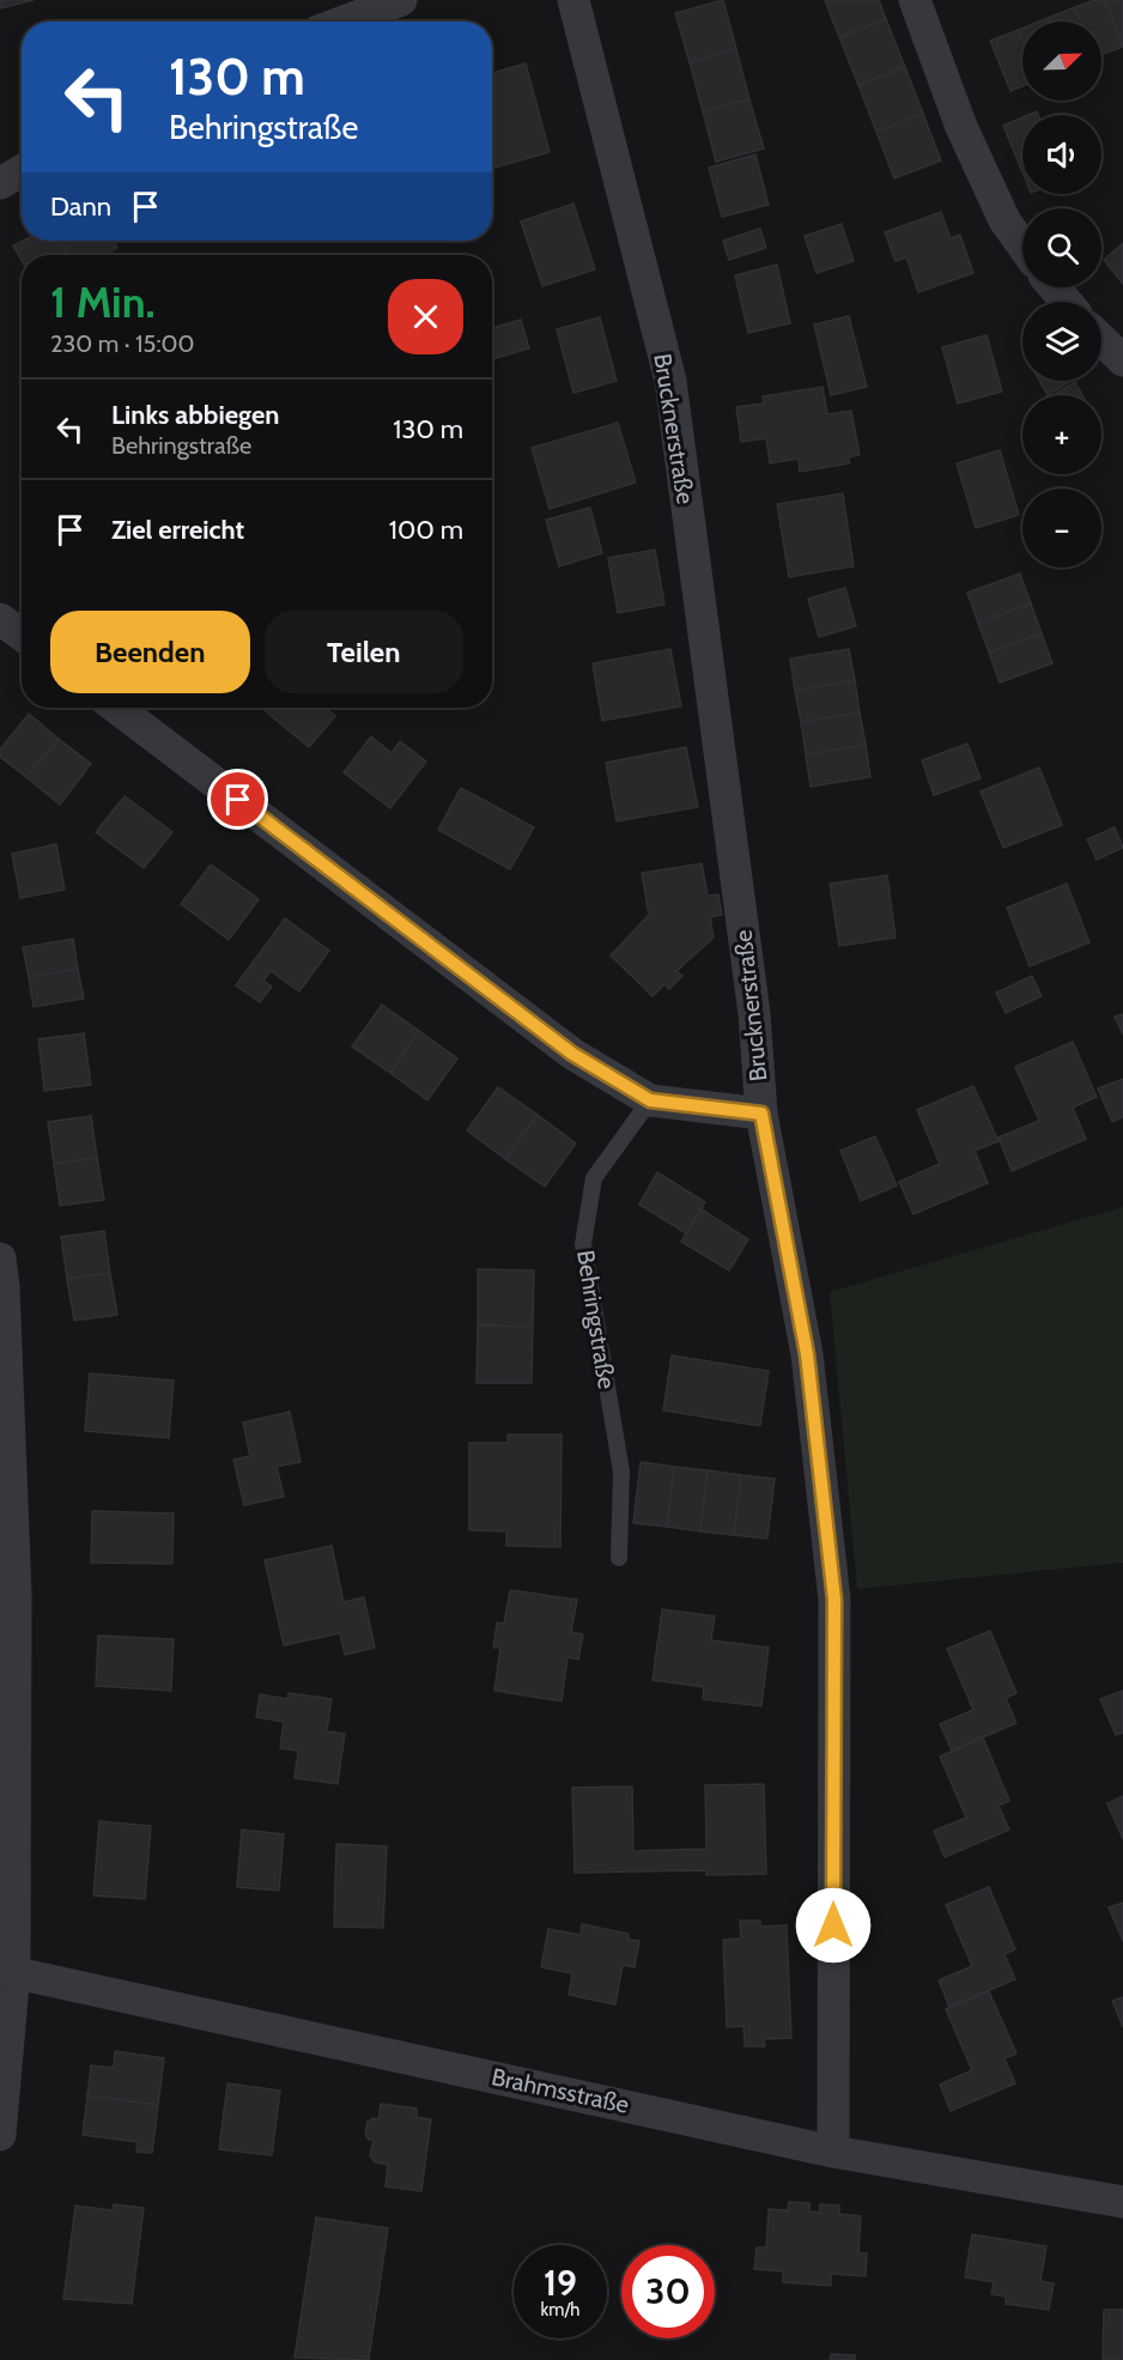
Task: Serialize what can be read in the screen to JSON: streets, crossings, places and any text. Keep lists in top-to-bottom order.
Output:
{
  "streets": {
    "street": ["Brucknerstraße", "Brahmsstraße"],
    "lane": ["Behringstraße"]
  },
  "crossings": [
    ["Brucknerstraße", "Brahmsstraße"]
  ],
  "north": "top right",
  "page": {
    "map_buttons": ["+", "−"],
    "turn": ["130 m", "Behringstraße"],
    "then": "Dann",
    "heading": ["1 Min.", "230 m · 15:00"],
    "list": [
      {
        "name": "Links abbiegen",
        "note": "Behringstraße",
        "value": "130 m"
      },
      {
        "name": "Ziel erreicht",
        "value": "100 m"
      }
    ],
    "buttons": ["Beenden", "Teilen"],
    "speed": "19 km/h",
    "limit": "30"
  }
}
